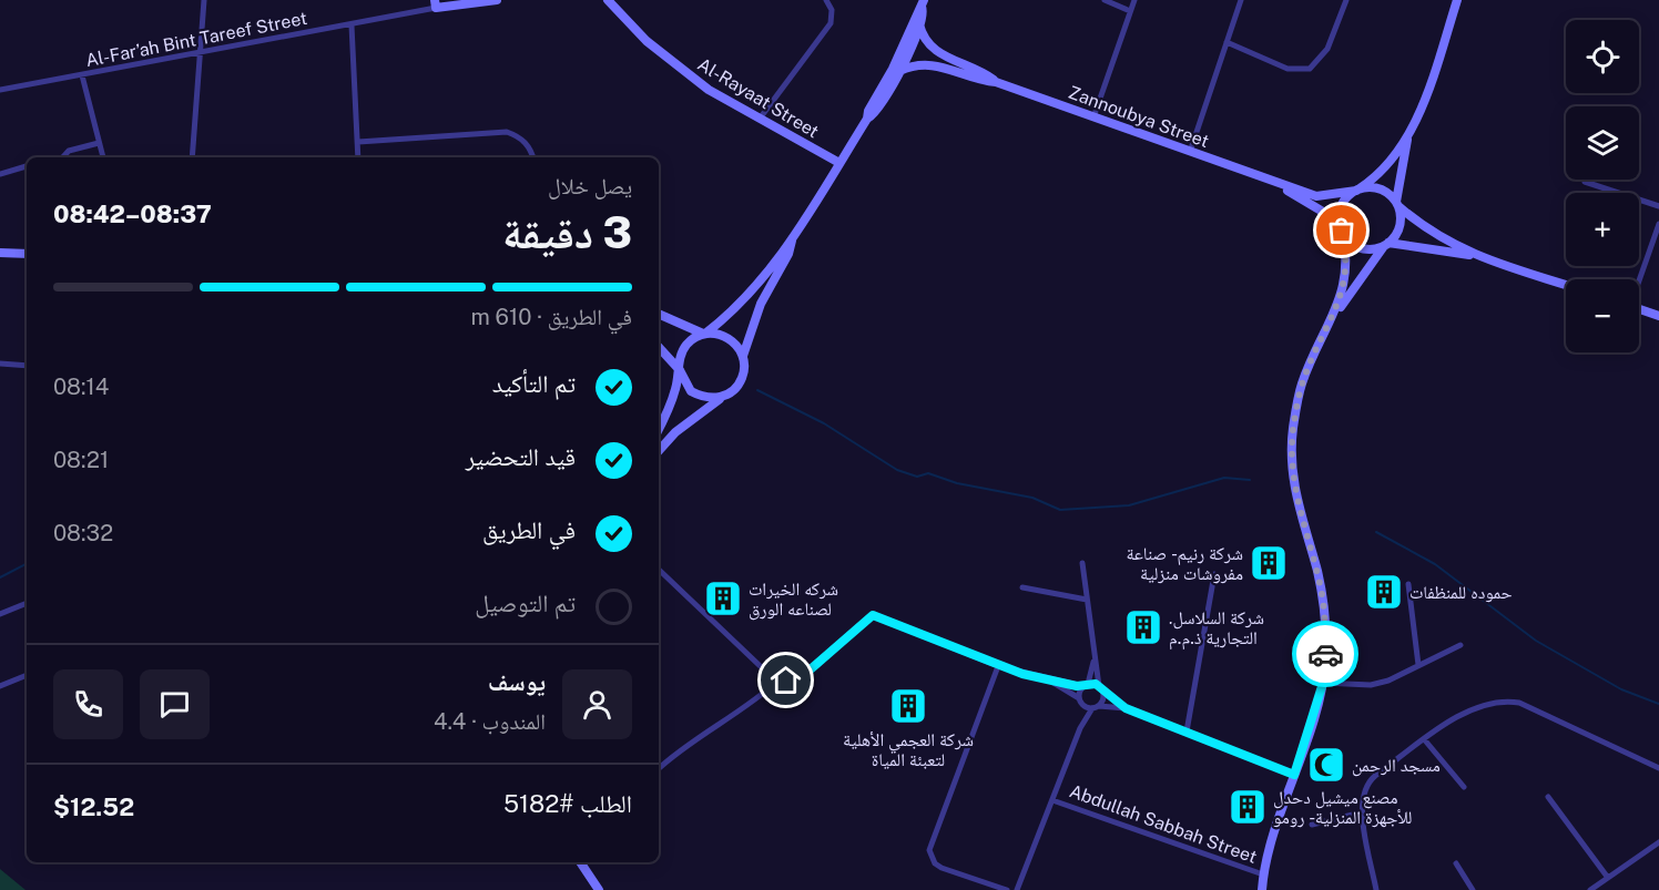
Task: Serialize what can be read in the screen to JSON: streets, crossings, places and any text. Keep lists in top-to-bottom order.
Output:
{
  "streets": {
    "street": [
      "Al-Far’ah Bint Tareef Street",
      "Al-Rayaat Street",
      "Zannoubya Street",
      "Abdullah Sabbah Street"
    ]
  },
  "places": {
    "building": [
      "شركة رنيم - صناعة مفروشات منزلية",
      "حموده للمنظفات",
      "شركه الخيرات لصناعه الورق",
      ".شركة السلاسل التجارية ذ.م.م",
      "شركة العجمي الأهلية لتعبئة المياة",
      "مصنع ميشيل دحدل للأجهزة المنزلية - رومو"
    ],
    "mosque": ["مسجد الرحمن"]
  },
  "page": {
    "map_buttons": ["+", "−"],
    "heading": ["3 دقيقة", "يصل خلال", "08:37–08:42"],
    "panel": [
      "يوسف",
      "المندوب · 4.4",
      "الطلب #5182",
      "$12.52"
    ],
    "bar": "في الطريق · 610 m",
    "list": [
      ["تم التأكيد", "08:14"],
      ["قيد التحضير", "08:21"],
      ["في الطريق", "08:32"],
      "تم التوصيل"
    ]
  }
}
